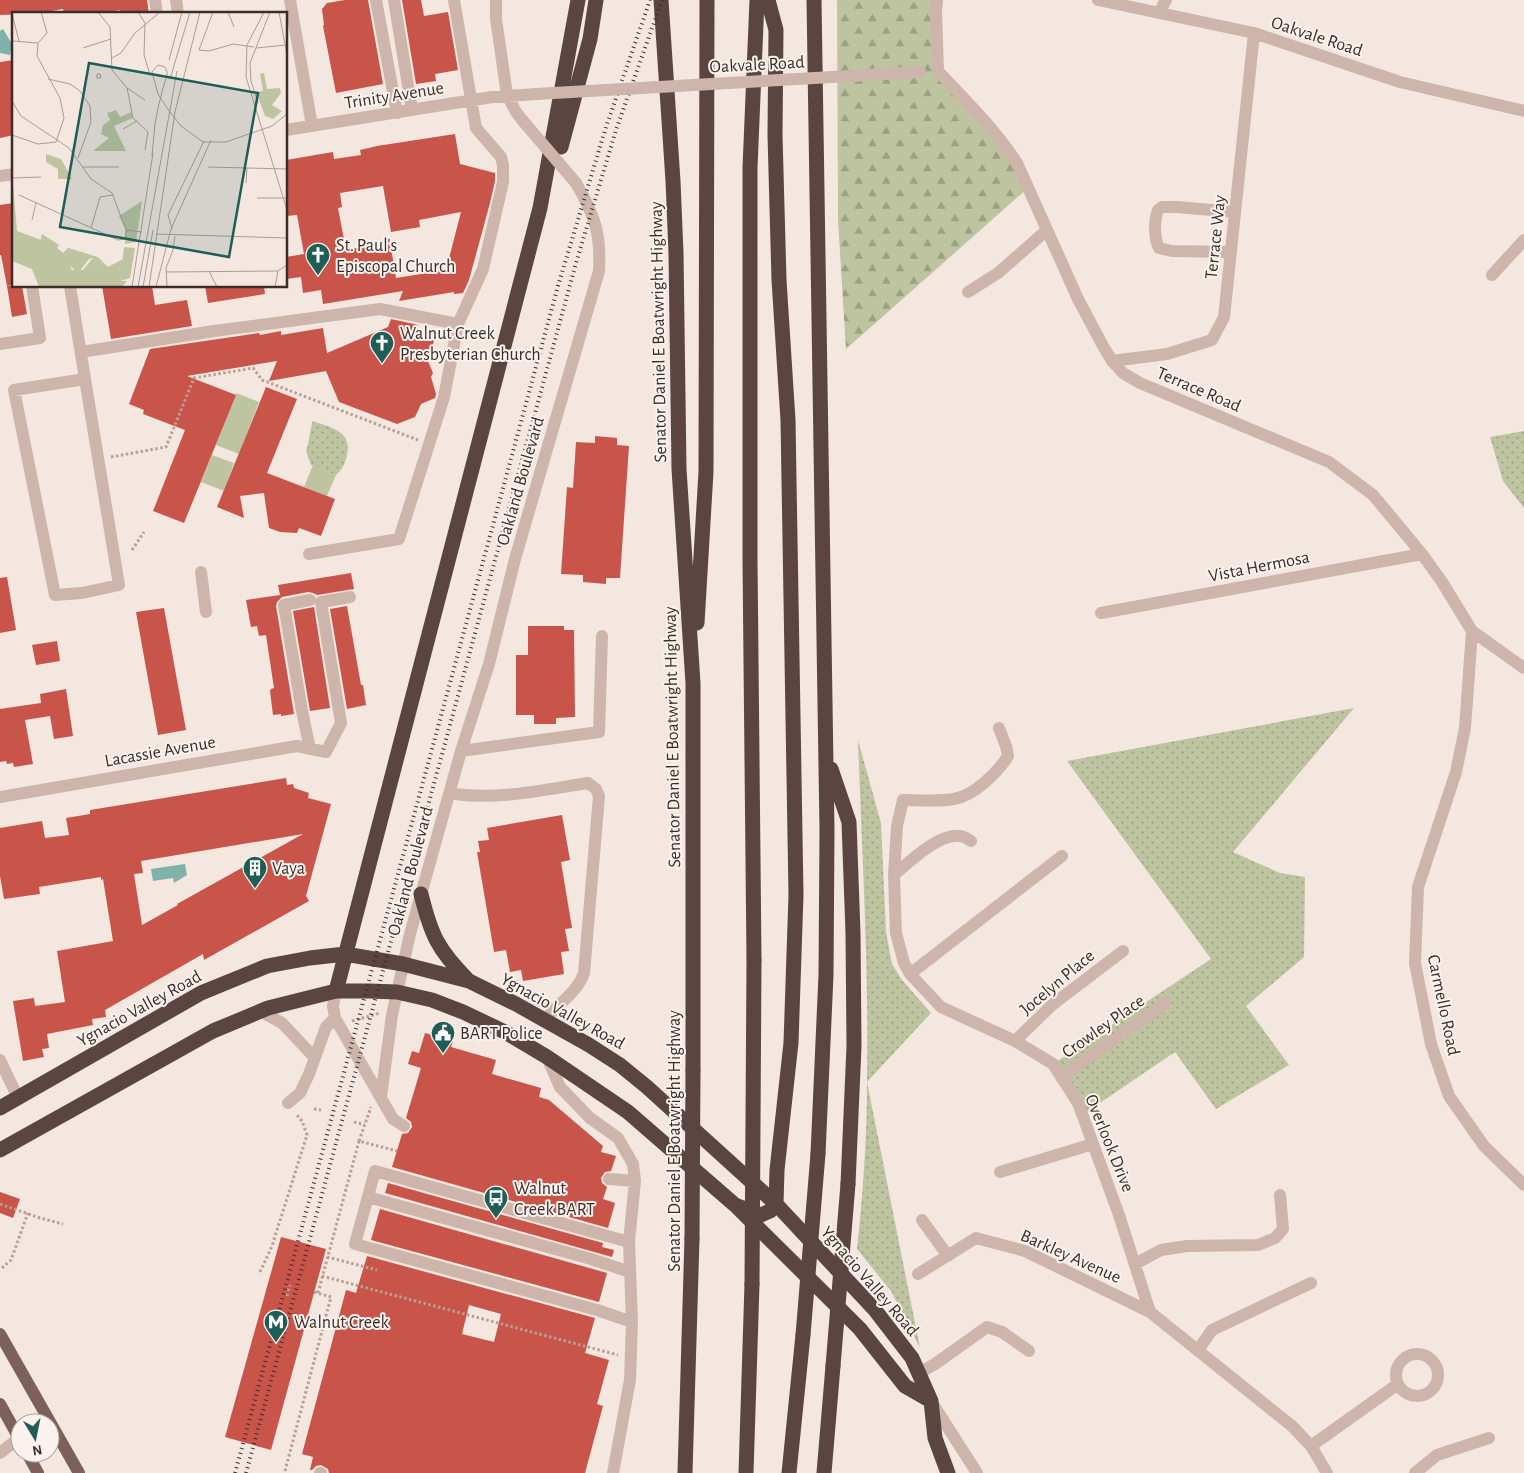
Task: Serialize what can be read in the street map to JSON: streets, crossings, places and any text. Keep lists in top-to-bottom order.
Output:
{
  "streets": {
    "highway": ["Senator Daniel E Boatwright Highway", "Ygnacio Valley Road"],
    "street": [
      "Oakvale Road",
      "Trinity Avenue",
      "Terrace Way",
      "Terrace Road",
      "Oakland Boulevard",
      "Vista Hermosa",
      "Lacassie Avenue",
      "Jocelyn Place",
      "Carmello Road",
      "Crowley Place",
      "Overlook Drive",
      "Barkley Avenue"
    ]
  },
  "crossings": [
    ["Oakvale Road", "Trinity Avenue"],
    ["Oakvale Road", "Terrace Way"],
    ["Oakvale Road", "Terrace Road"],
    ["Oakvale Road", "Oakland Boulevard"],
    ["Trinity Avenue", "Oakland Boulevard"],
    ["Terrace Way", "Terrace Road"],
    ["Terrace Road", "Vista Hermosa"],
    ["Terrace Road", "Carmello Road"],
    ["Oakland Boulevard", "Ygnacio Valley Road"],
    ["Jocelyn Place", "Overlook Drive"],
    ["Crowley Place", "Overlook Drive"],
    ["Overlook Drive", "Barkley Avenue"]
  ],
  "places": {
    "church": ["St. Paul's Episcopal Church", "Walnut Creek Presbyterian Church"],
    "building": ["Vaya"],
    "public building": ["BART Police"],
    "bus stop": ["Walnut Creek BART"],
    "metro station": ["Walnut Creek"]
  },
  "north": "bottom"
}
